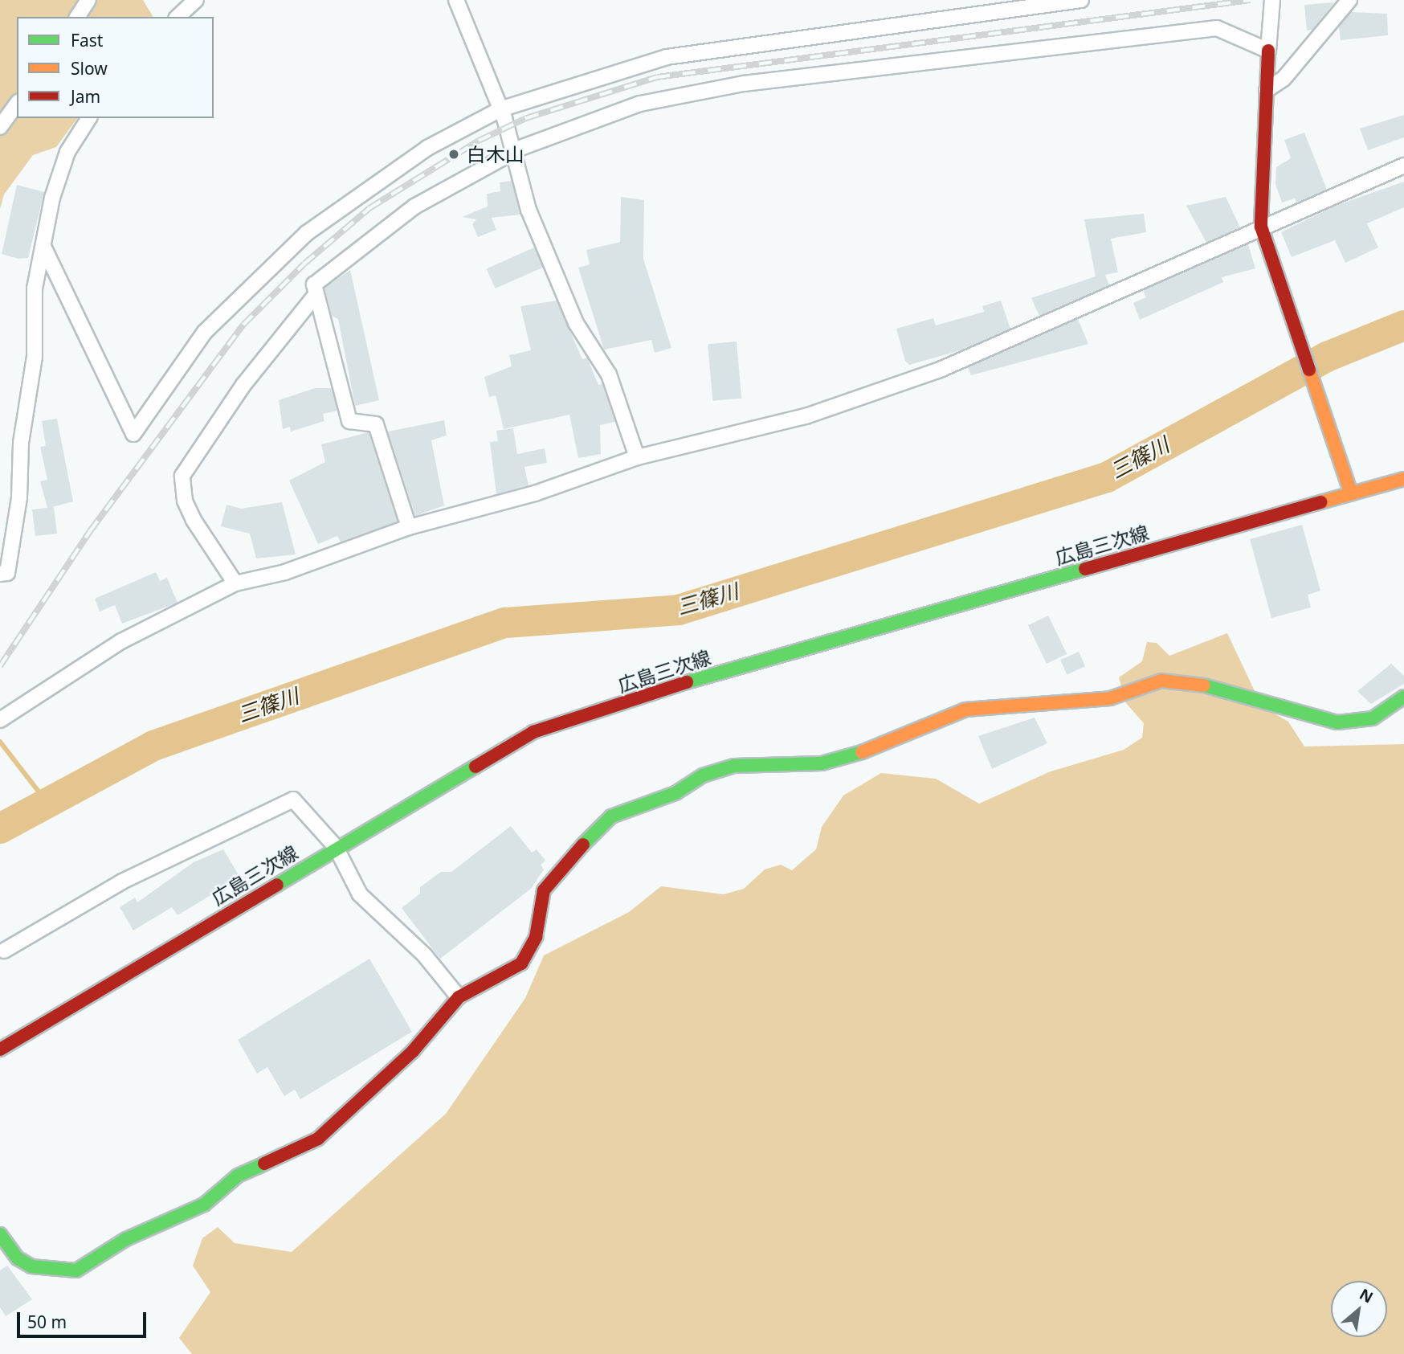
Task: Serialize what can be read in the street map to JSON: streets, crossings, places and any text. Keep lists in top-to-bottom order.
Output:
{
  "streets": {
    "street": ["広島三次線"]
  },
  "water": ["三篠川"],
  "places": ["白木山"],
  "legend": ["Fast", "Slow", "Jam"],
  "scale_bar": "50 m",
  "north": "top right"
}
